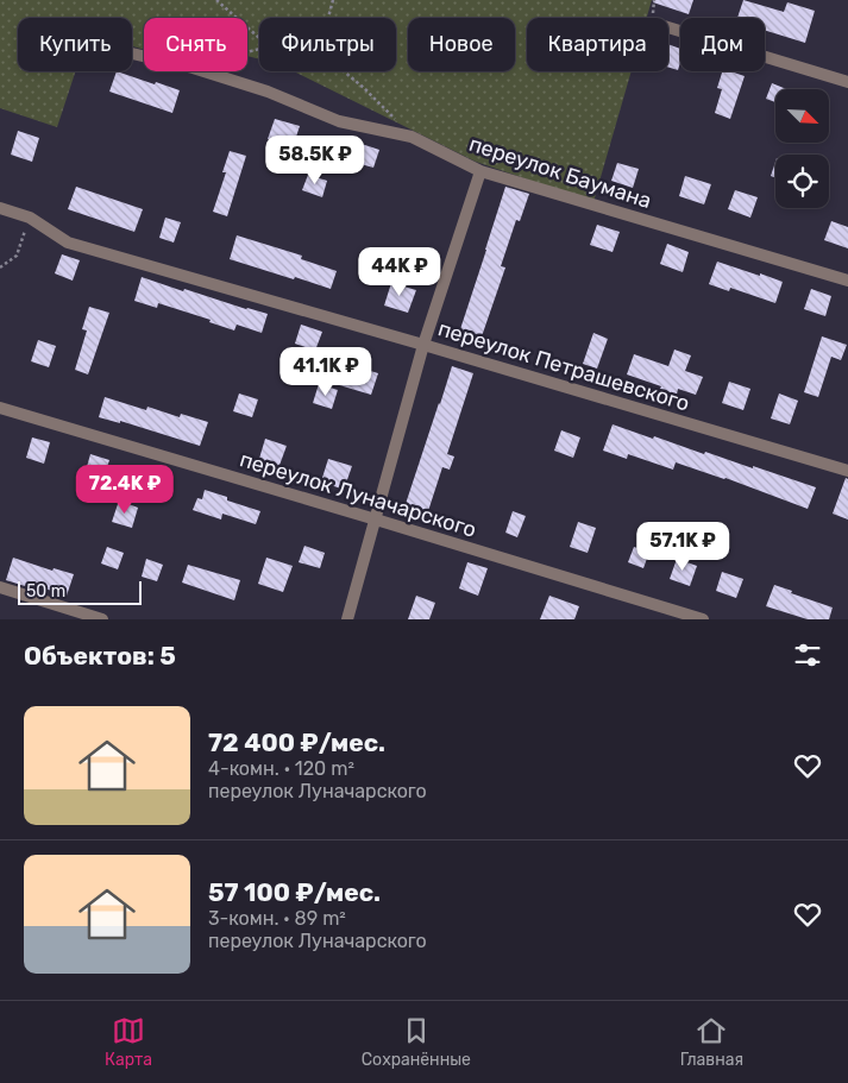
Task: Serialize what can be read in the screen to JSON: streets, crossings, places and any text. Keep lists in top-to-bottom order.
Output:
{
  "streets": {
    "street": ["переулок Баумана", "переулок Петрашевского", "переулок Луначарского"]
  },
  "scale_bar": "50 m",
  "north": "bottom right",
  "page": {
    "chip": [
      "Купить",
      "Снять",
      "Фильтры",
      "Новое",
      "Квартира",
      "Дом"
    ],
    "price": [
      "58.5K ₽",
      "44K ₽",
      "41.1K ₽",
      "72.4K ₽",
      "57.1K ₽"
    ],
    "scale": "50 m",
    "heading": "Объектов: 5",
    "list": [
      {
        "name": "72 400 ₽/мес.",
        "note": "4-комн. · 120 m² · переулок Луначарского"
      },
      {
        "name": "57 100 ₽/мес.",
        "note": "3-комн. · 89 m² · переулок Луначарского"
      }
    ],
    "tabs": ["Карта", "Сохранённые", "Главная"]
  }
}
